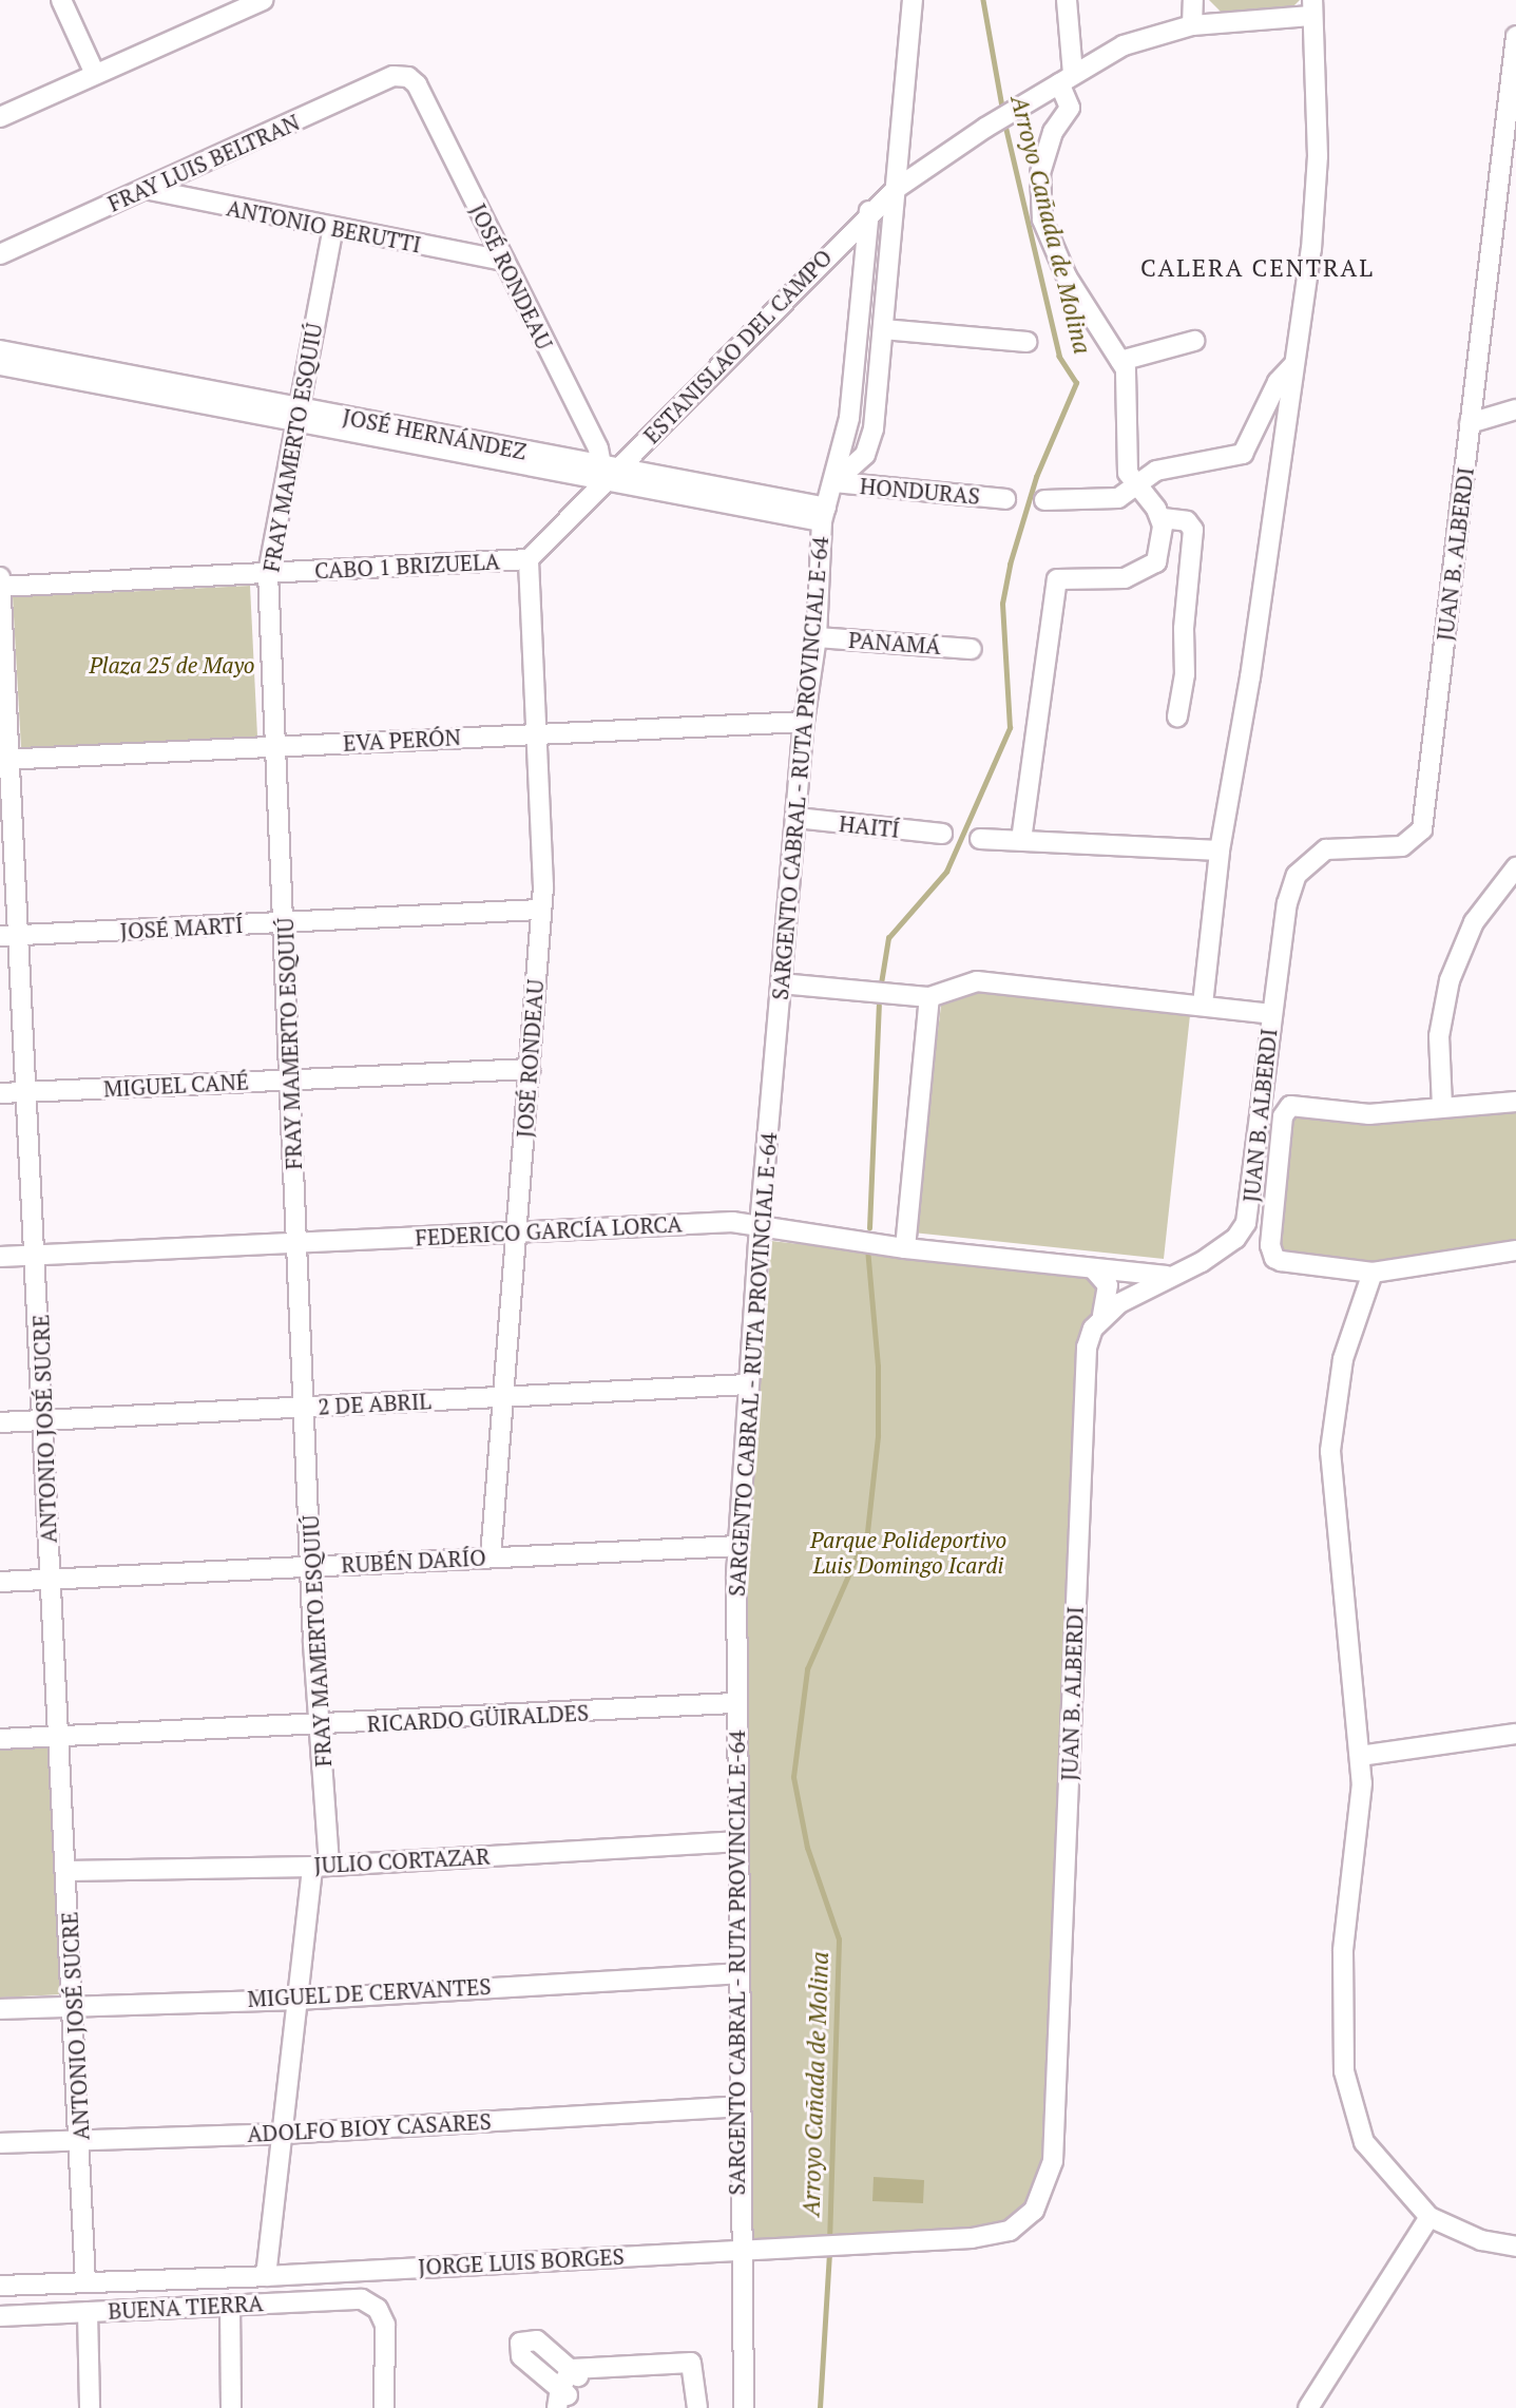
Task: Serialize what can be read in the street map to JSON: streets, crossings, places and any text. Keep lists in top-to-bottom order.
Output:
{
  "streets": {
    "street": [
      "FRAY LUIS BELTRAN",
      "ANTONIO BERUTTI",
      "JOSÉ RONDEAU",
      "ESTANISLAO DEL CAMPO",
      "JOSÉ HERNÁNDEZ",
      "FRAY MAMERTO ESQUIÚ",
      "HONDURAS",
      "JUAN B. ALBERDI",
      "CABO 1 BRIZUELA",
      "PANAMÁ",
      "EVA PERÓN",
      "SARGENTO CABRAL - RUTA PROVINCIAL E-64",
      "HAITÍ",
      "JOSÉ MARTÍ",
      "MIGUEL CANÉ",
      "FEDERICO GARCÍA LORCA",
      "2 DE ABRIL",
      "ANTONIO JOSÉ SUCRE",
      "RUBÉN DARÍO",
      "RICARDO GÜIRALDES",
      "JULIO CORTAZAR",
      "MIGUEL DE CERVANTES",
      "ADOLFO BIOY CASARES",
      "JORGE LUIS BORGES",
      "BUENA TIERRA"
    ]
  },
  "crossings": [
    ["FRAY LUIS BELTRAN", "ANTONIO BERUTTI"],
    ["FRAY LUIS BELTRAN", "JOSÉ RONDEAU"],
    ["ANTONIO BERUTTI", "JOSÉ RONDEAU"],
    ["ANTONIO BERUTTI", "FRAY MAMERTO ESQUIÚ"],
    ["JOSÉ RONDEAU", "ESTANISLAO DEL CAMPO"],
    ["JOSÉ RONDEAU", "JOSÉ HERNÁNDEZ"],
    ["JOSÉ RONDEAU", "CABO 1 BRIZUELA"],
    ["JOSÉ RONDEAU", "EVA PERÓN"],
    ["JOSÉ RONDEAU", "JOSÉ MARTÍ"],
    ["JOSÉ RONDEAU", "MIGUEL CANÉ"],
    ["JOSÉ RONDEAU", "FEDERICO GARCÍA LORCA"],
    ["JOSÉ RONDEAU", "2 DE ABRIL"],
    ["JOSÉ RONDEAU", "RUBÉN DARÍO"],
    ["ESTANISLAO DEL CAMPO", "JOSÉ HERNÁNDEZ"],
    ["ESTANISLAO DEL CAMPO", "CABO 1 BRIZUELA"],
    ["ESTANISLAO DEL CAMPO", "SARGENTO CABRAL - RUTA PROVINCIAL E-64"],
    ["JOSÉ HERNÁNDEZ", "FRAY MAMERTO ESQUIÚ"],
    ["JOSÉ HERNÁNDEZ", "CABO 1 BRIZUELA"],
    ["JOSÉ HERNÁNDEZ", "SARGENTO CABRAL - RUTA PROVINCIAL E-64"],
    ["FRAY MAMERTO ESQUIÚ", "CABO 1 BRIZUELA"],
    ["FRAY MAMERTO ESQUIÚ", "EVA PERÓN"],
    ["FRAY MAMERTO ESQUIÚ", "JOSÉ MARTÍ"],
    ["FRAY MAMERTO ESQUIÚ", "MIGUEL CANÉ"],
    ["FRAY MAMERTO ESQUIÚ", "FEDERICO GARCÍA LORCA"],
    ["FRAY MAMERTO ESQUIÚ", "2 DE ABRIL"],
    ["FRAY MAMERTO ESQUIÚ", "RUBÉN DARÍO"],
    ["FRAY MAMERTO ESQUIÚ", "RICARDO GÜIRALDES"],
    ["FRAY MAMERTO ESQUIÚ", "JULIO CORTAZAR"],
    ["FRAY MAMERTO ESQUIÚ", "MIGUEL DE CERVANTES"],
    ["FRAY MAMERTO ESQUIÚ", "ADOLFO BIOY CASARES"],
    ["FRAY MAMERTO ESQUIÚ", "JORGE LUIS BORGES"],
    ["HONDURAS", "SARGENTO CABRAL - RUTA PROVINCIAL E-64"],
    ["JUAN B. ALBERDI", "FEDERICO GARCÍA LORCA"],
    ["JUAN B. ALBERDI", "JORGE LUIS BORGES"],
    ["CABO 1 BRIZUELA", "ANTONIO JOSÉ SUCRE"],
    ["PANAMÁ", "SARGENTO CABRAL - RUTA PROVINCIAL E-64"],
    ["EVA PERÓN", "SARGENTO CABRAL - RUTA PROVINCIAL E-64"],
    ["EVA PERÓN", "ANTONIO JOSÉ SUCRE"],
    ["SARGENTO CABRAL - RUTA PROVINCIAL E-64", "HAITÍ"],
    ["SARGENTO CABRAL - RUTA PROVINCIAL E-64", "FEDERICO GARCÍA LORCA"],
    ["SARGENTO CABRAL - RUTA PROVINCIAL E-64", "2 DE ABRIL"],
    ["SARGENTO CABRAL - RUTA PROVINCIAL E-64", "RUBÉN DARÍO"],
    ["SARGENTO CABRAL - RUTA PROVINCIAL E-64", "RICARDO GÜIRALDES"],
    ["SARGENTO CABRAL - RUTA PROVINCIAL E-64", "JULIO CORTAZAR"],
    ["SARGENTO CABRAL - RUTA PROVINCIAL E-64", "MIGUEL DE CERVANTES"],
    ["SARGENTO CABRAL - RUTA PROVINCIAL E-64", "ADOLFO BIOY CASARES"],
    ["SARGENTO CABRAL - RUTA PROVINCIAL E-64", "JORGE LUIS BORGES"],
    ["JOSÉ MARTÍ", "ANTONIO JOSÉ SUCRE"],
    ["MIGUEL CANÉ", "ANTONIO JOSÉ SUCRE"],
    ["FEDERICO GARCÍA LORCA", "ANTONIO JOSÉ SUCRE"],
    ["2 DE ABRIL", "ANTONIO JOSÉ SUCRE"],
    ["ANTONIO JOSÉ SUCRE", "RUBÉN DARÍO"],
    ["ANTONIO JOSÉ SUCRE", "RICARDO GÜIRALDES"],
    ["ANTONIO JOSÉ SUCRE", "JULIO CORTAZAR"],
    ["ANTONIO JOSÉ SUCRE", "MIGUEL DE CERVANTES"],
    ["ANTONIO JOSÉ SUCRE", "ADOLFO BIOY CASARES"],
    ["ANTONIO JOSÉ SUCRE", "JORGE LUIS BORGES"]
  ],
  "districts": ["CALERA CENTRAL"],
  "water": ["Arroyo Cañada de Molina"],
  "parks": ["Plaza 25 de Mayo", "Parque Polideportivo Luis Domingo Icardi"]
}
